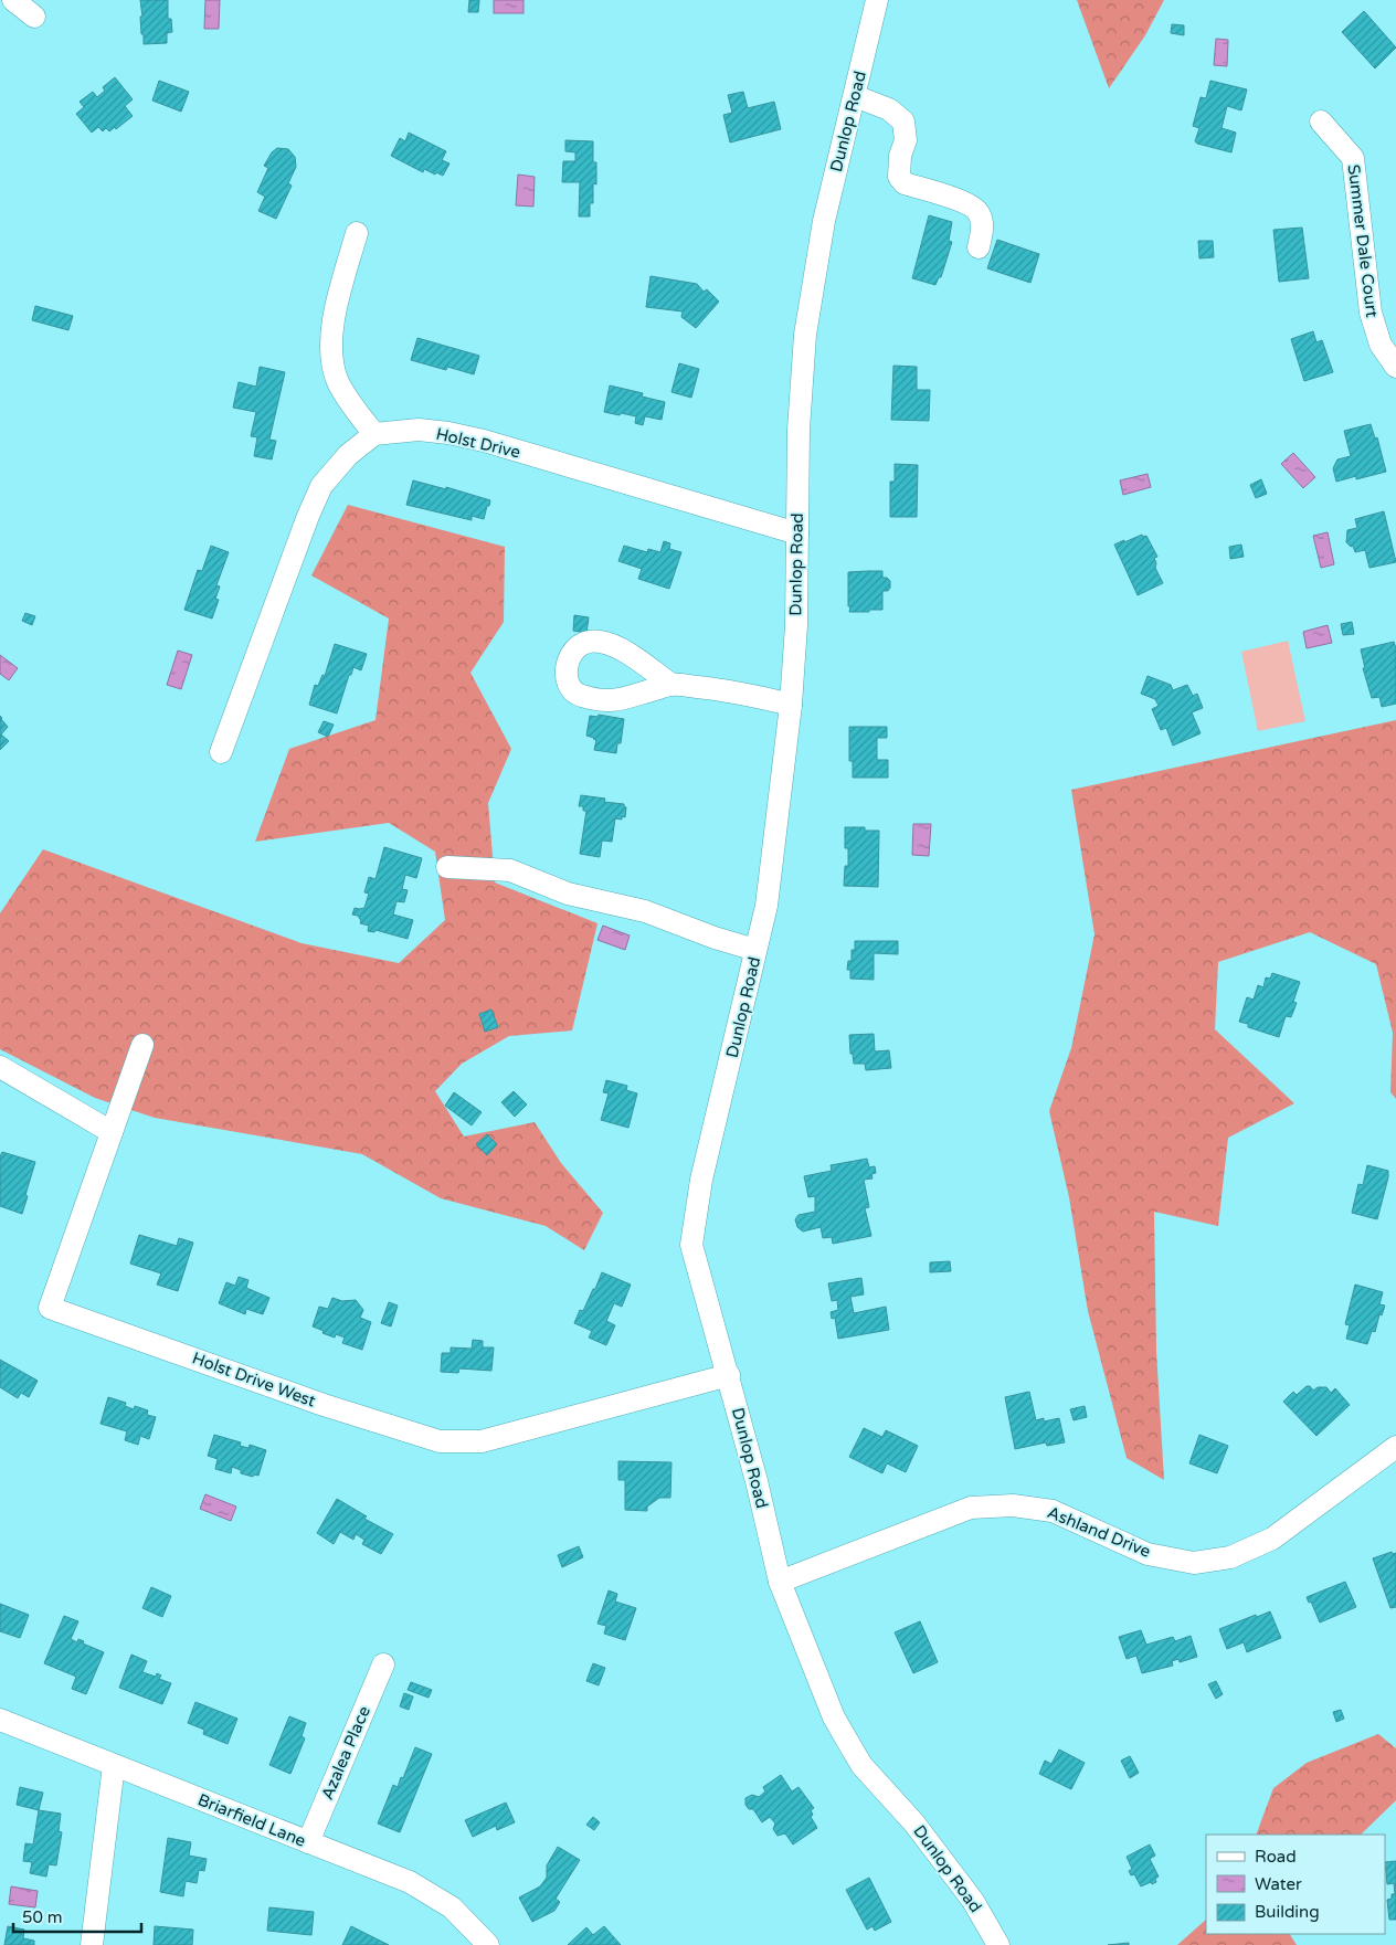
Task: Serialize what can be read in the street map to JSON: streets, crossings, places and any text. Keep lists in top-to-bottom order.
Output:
{
  "streets": {
    "street": [
      "Dunlop Road",
      "Summer Dale Court",
      "Holst Drive",
      "Holst Drive West",
      "Ashland Drive",
      "Azalea Place",
      "Briarfield Lane"
    ]
  },
  "crossings": [
    ["Dunlop Road", "Holst Drive"],
    ["Dunlop Road", "Holst Drive West"],
    ["Dunlop Road", "Ashland Drive"],
    ["Azalea Place", "Briarfield Lane"]
  ],
  "legend": ["Road", "Water", "Building"],
  "scale_bar": "50 m"
}
